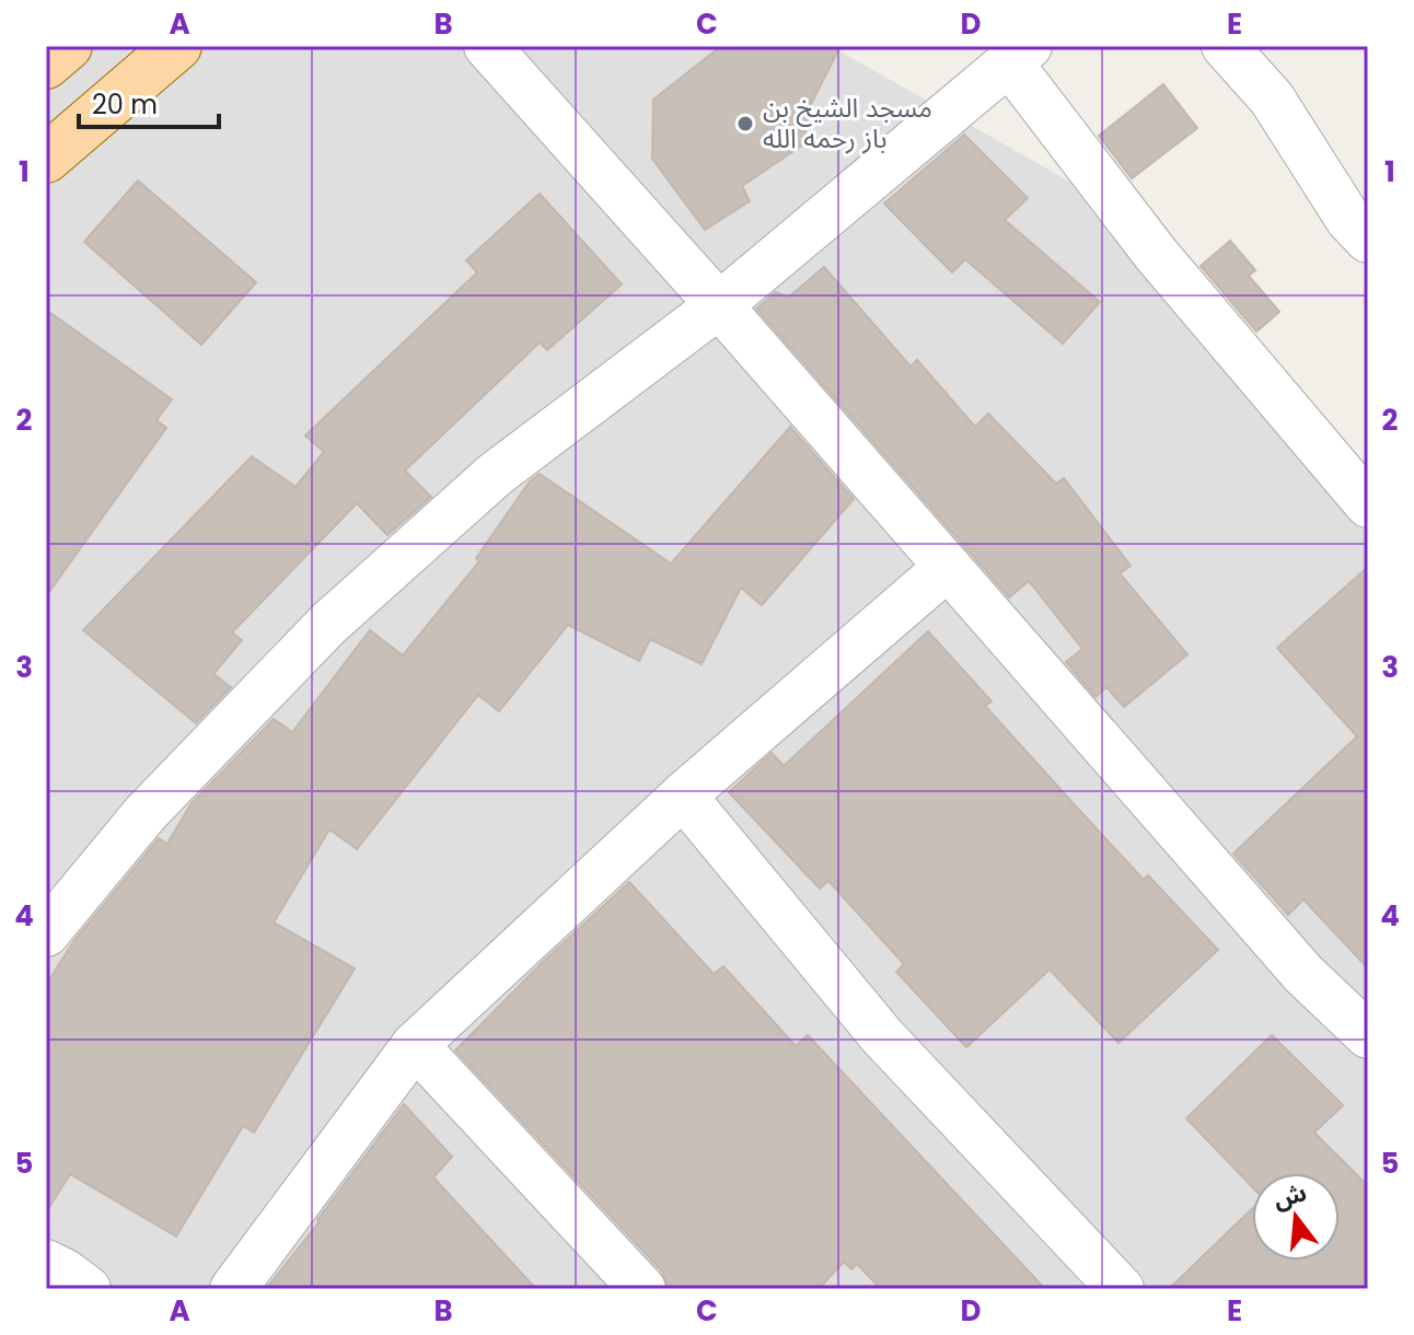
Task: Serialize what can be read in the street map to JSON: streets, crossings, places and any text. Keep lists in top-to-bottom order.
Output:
{
  "places": ["مسجد الشيخ بن باز رحمه الله"],
  "scale_bar": "20 m",
  "north": "top",
  "grid": {
    "columns": [
      "A",
      "B",
      "C",
      "D",
      "E"
    ],
    "rows": [
      "1",
      "2",
      "3",
      "4",
      "5"
    ]
  }
}
